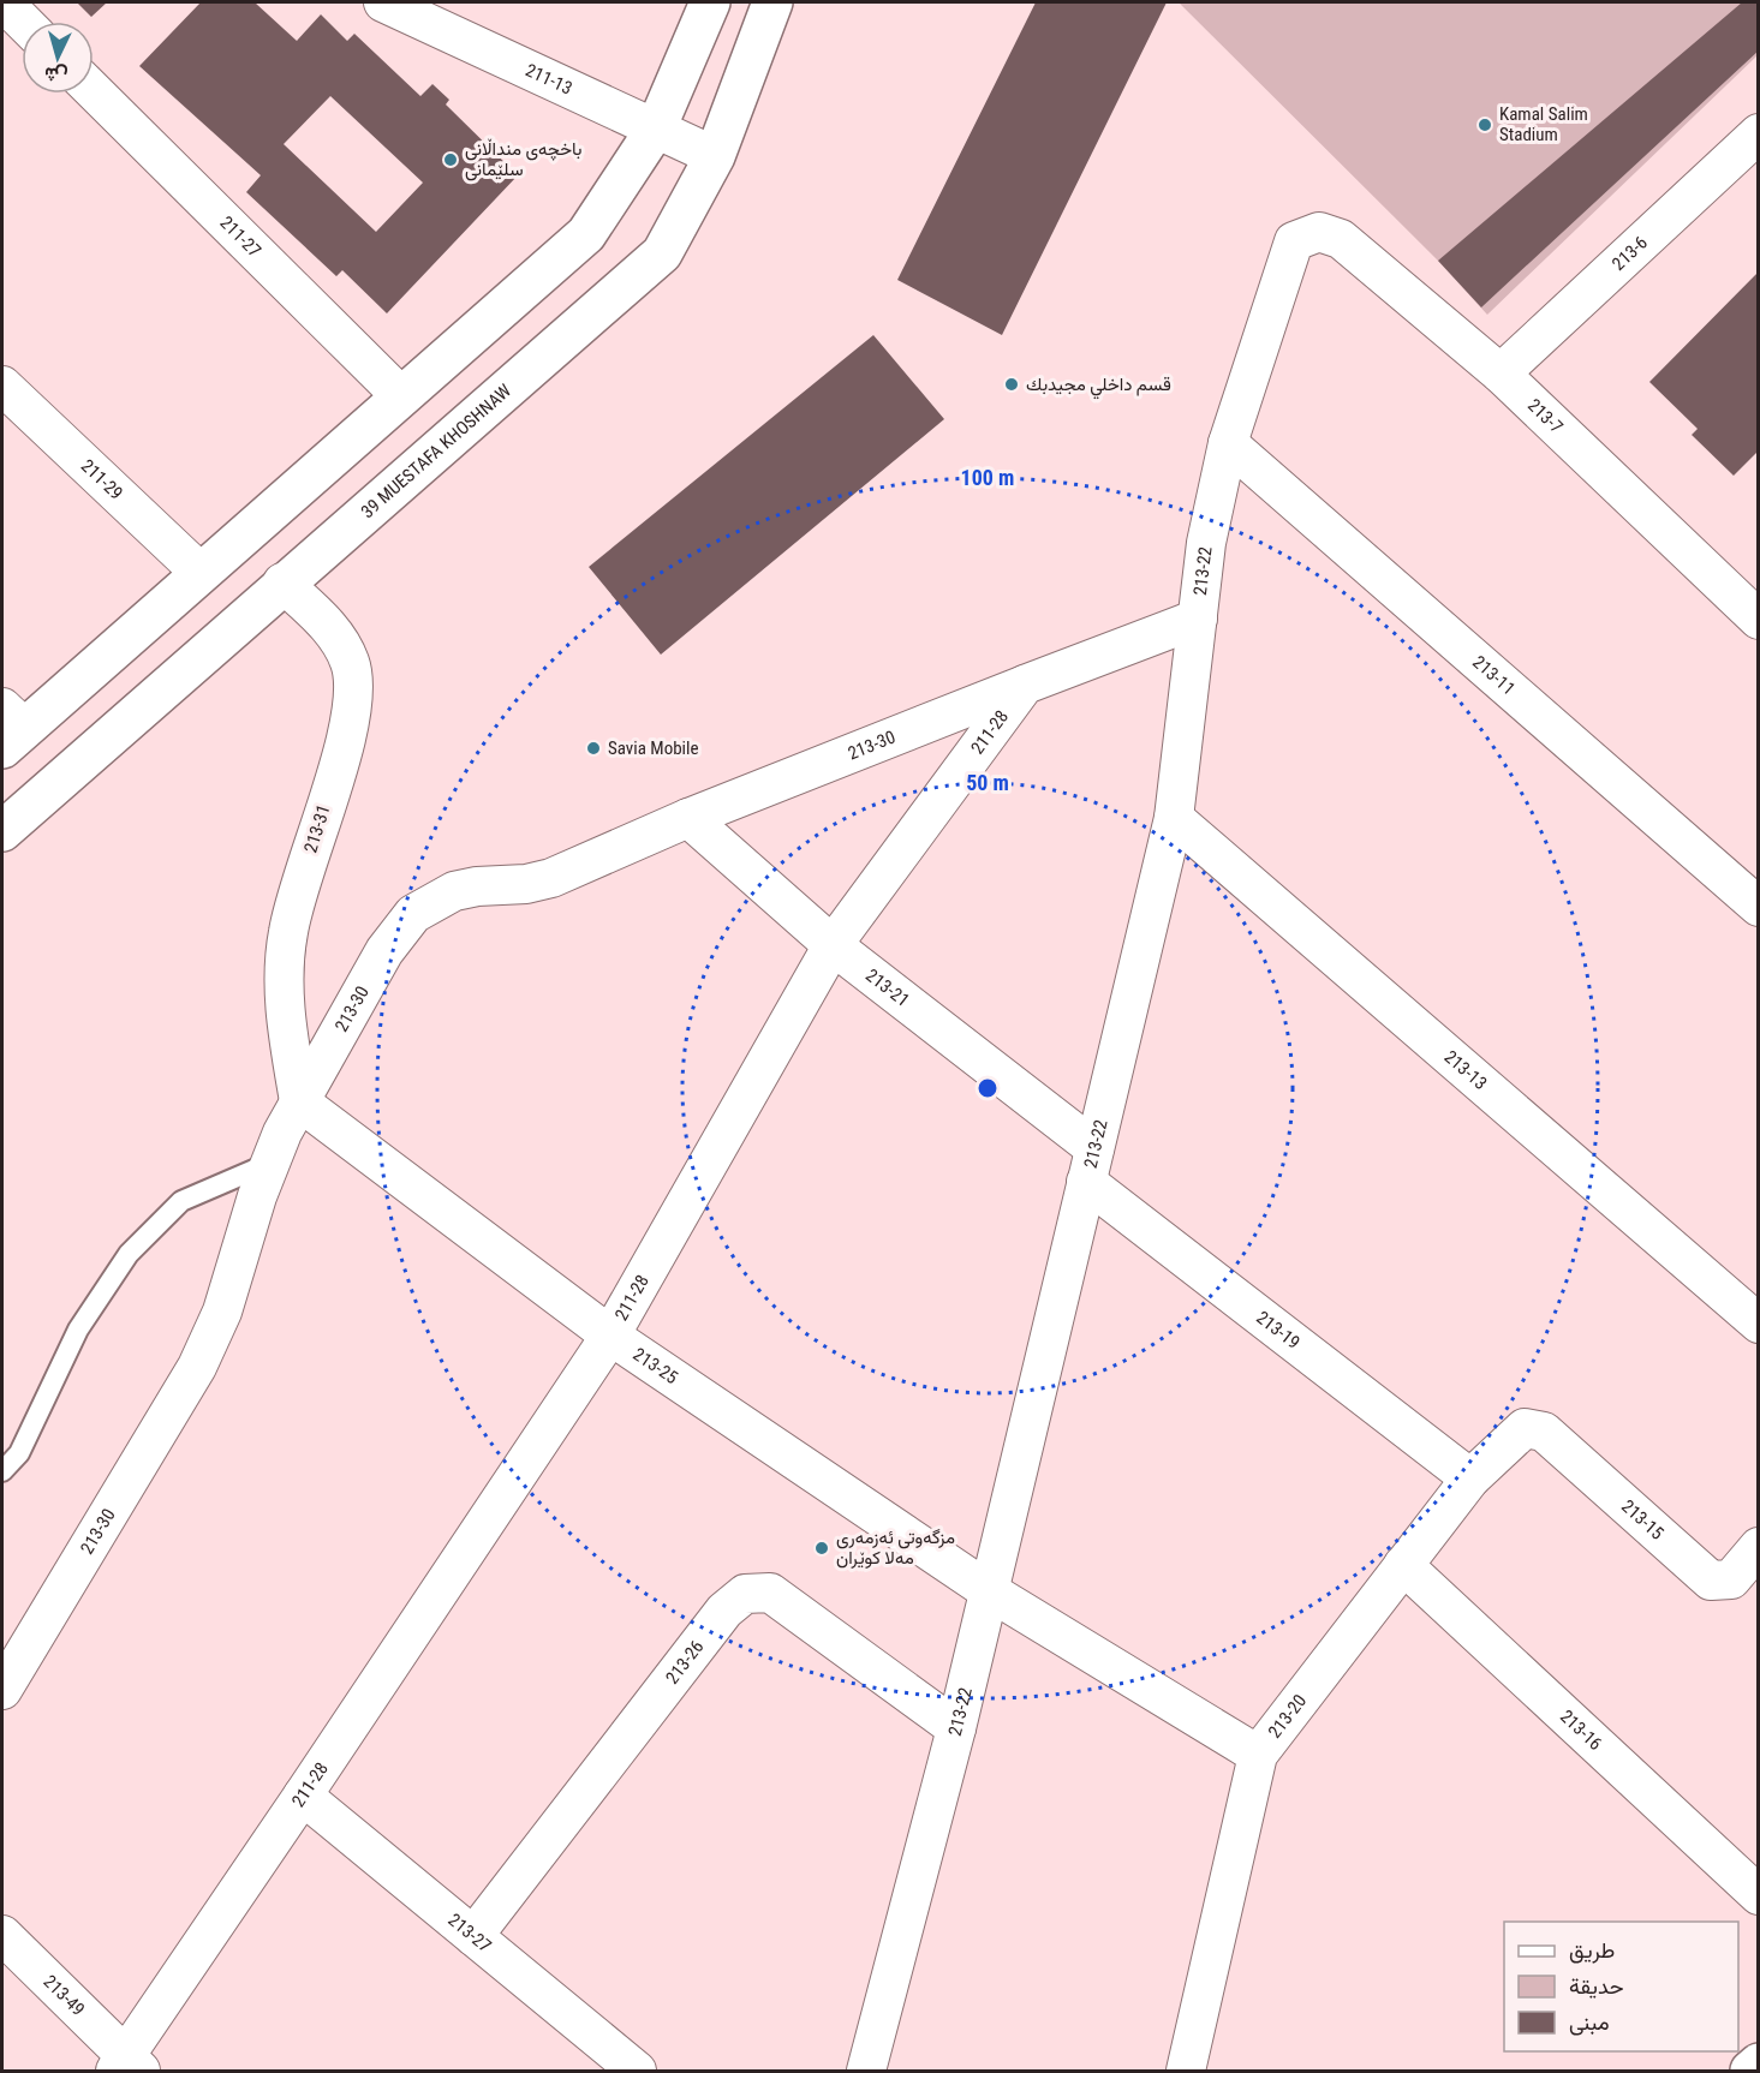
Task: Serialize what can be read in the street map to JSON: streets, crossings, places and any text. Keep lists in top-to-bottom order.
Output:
{
  "streets": {
    "main road": ["39 MUESTAFA KHOSHNAW"],
    "street": [
      "211-13",
      "211-27",
      "213-6",
      "213-7",
      "211-29",
      "213-22",
      "213-11",
      "211-28",
      "213-30",
      "213-31",
      "213-21",
      "213-13",
      "213-19",
      "213-25",
      "213-15",
      "213-26",
      "213-20",
      "213-16",
      "213-27",
      "213-49"
    ]
  },
  "crossings": [
    ["211-13", "39 MUESTAFA KHOSHNAW"],
    ["213-6", "213-7"],
    ["213-7", "213-22"],
    ["39 MUESTAFA KHOSHNAW", "213-31"],
    ["213-22", "213-11"],
    ["213-22", "213-21"],
    ["213-22", "213-13"],
    ["213-22", "213-19"],
    ["213-22", "213-25"],
    ["213-22", "213-26"],
    ["211-28", "213-30"],
    ["211-28", "213-21"],
    ["211-28", "213-25"],
    ["211-28", "213-27"],
    ["211-28", "213-49"],
    ["213-30", "213-31"],
    ["213-30", "213-21"],
    ["213-30", "213-25"],
    ["213-31", "213-25"],
    ["213-21", "213-19"],
    ["213-19", "213-20"],
    ["213-25", "213-20"],
    ["213-15", "213-20"],
    ["213-26", "213-27"],
    ["213-20", "213-16"]
  ],
  "places": [
    "Kamal Salim Stadium",
    "باخچەی منداڵانی سلێمانی",
    "قسم داخلي مجيدبك",
    "Savia Mobile",
    "مزگەوتی ئەزمەڕی مەلا کوێران"
  ],
  "legend": ["طريق", "حديقة", "مبنى"],
  "north": "bottom",
  "rings": ["100 m", "50 m"]
}
